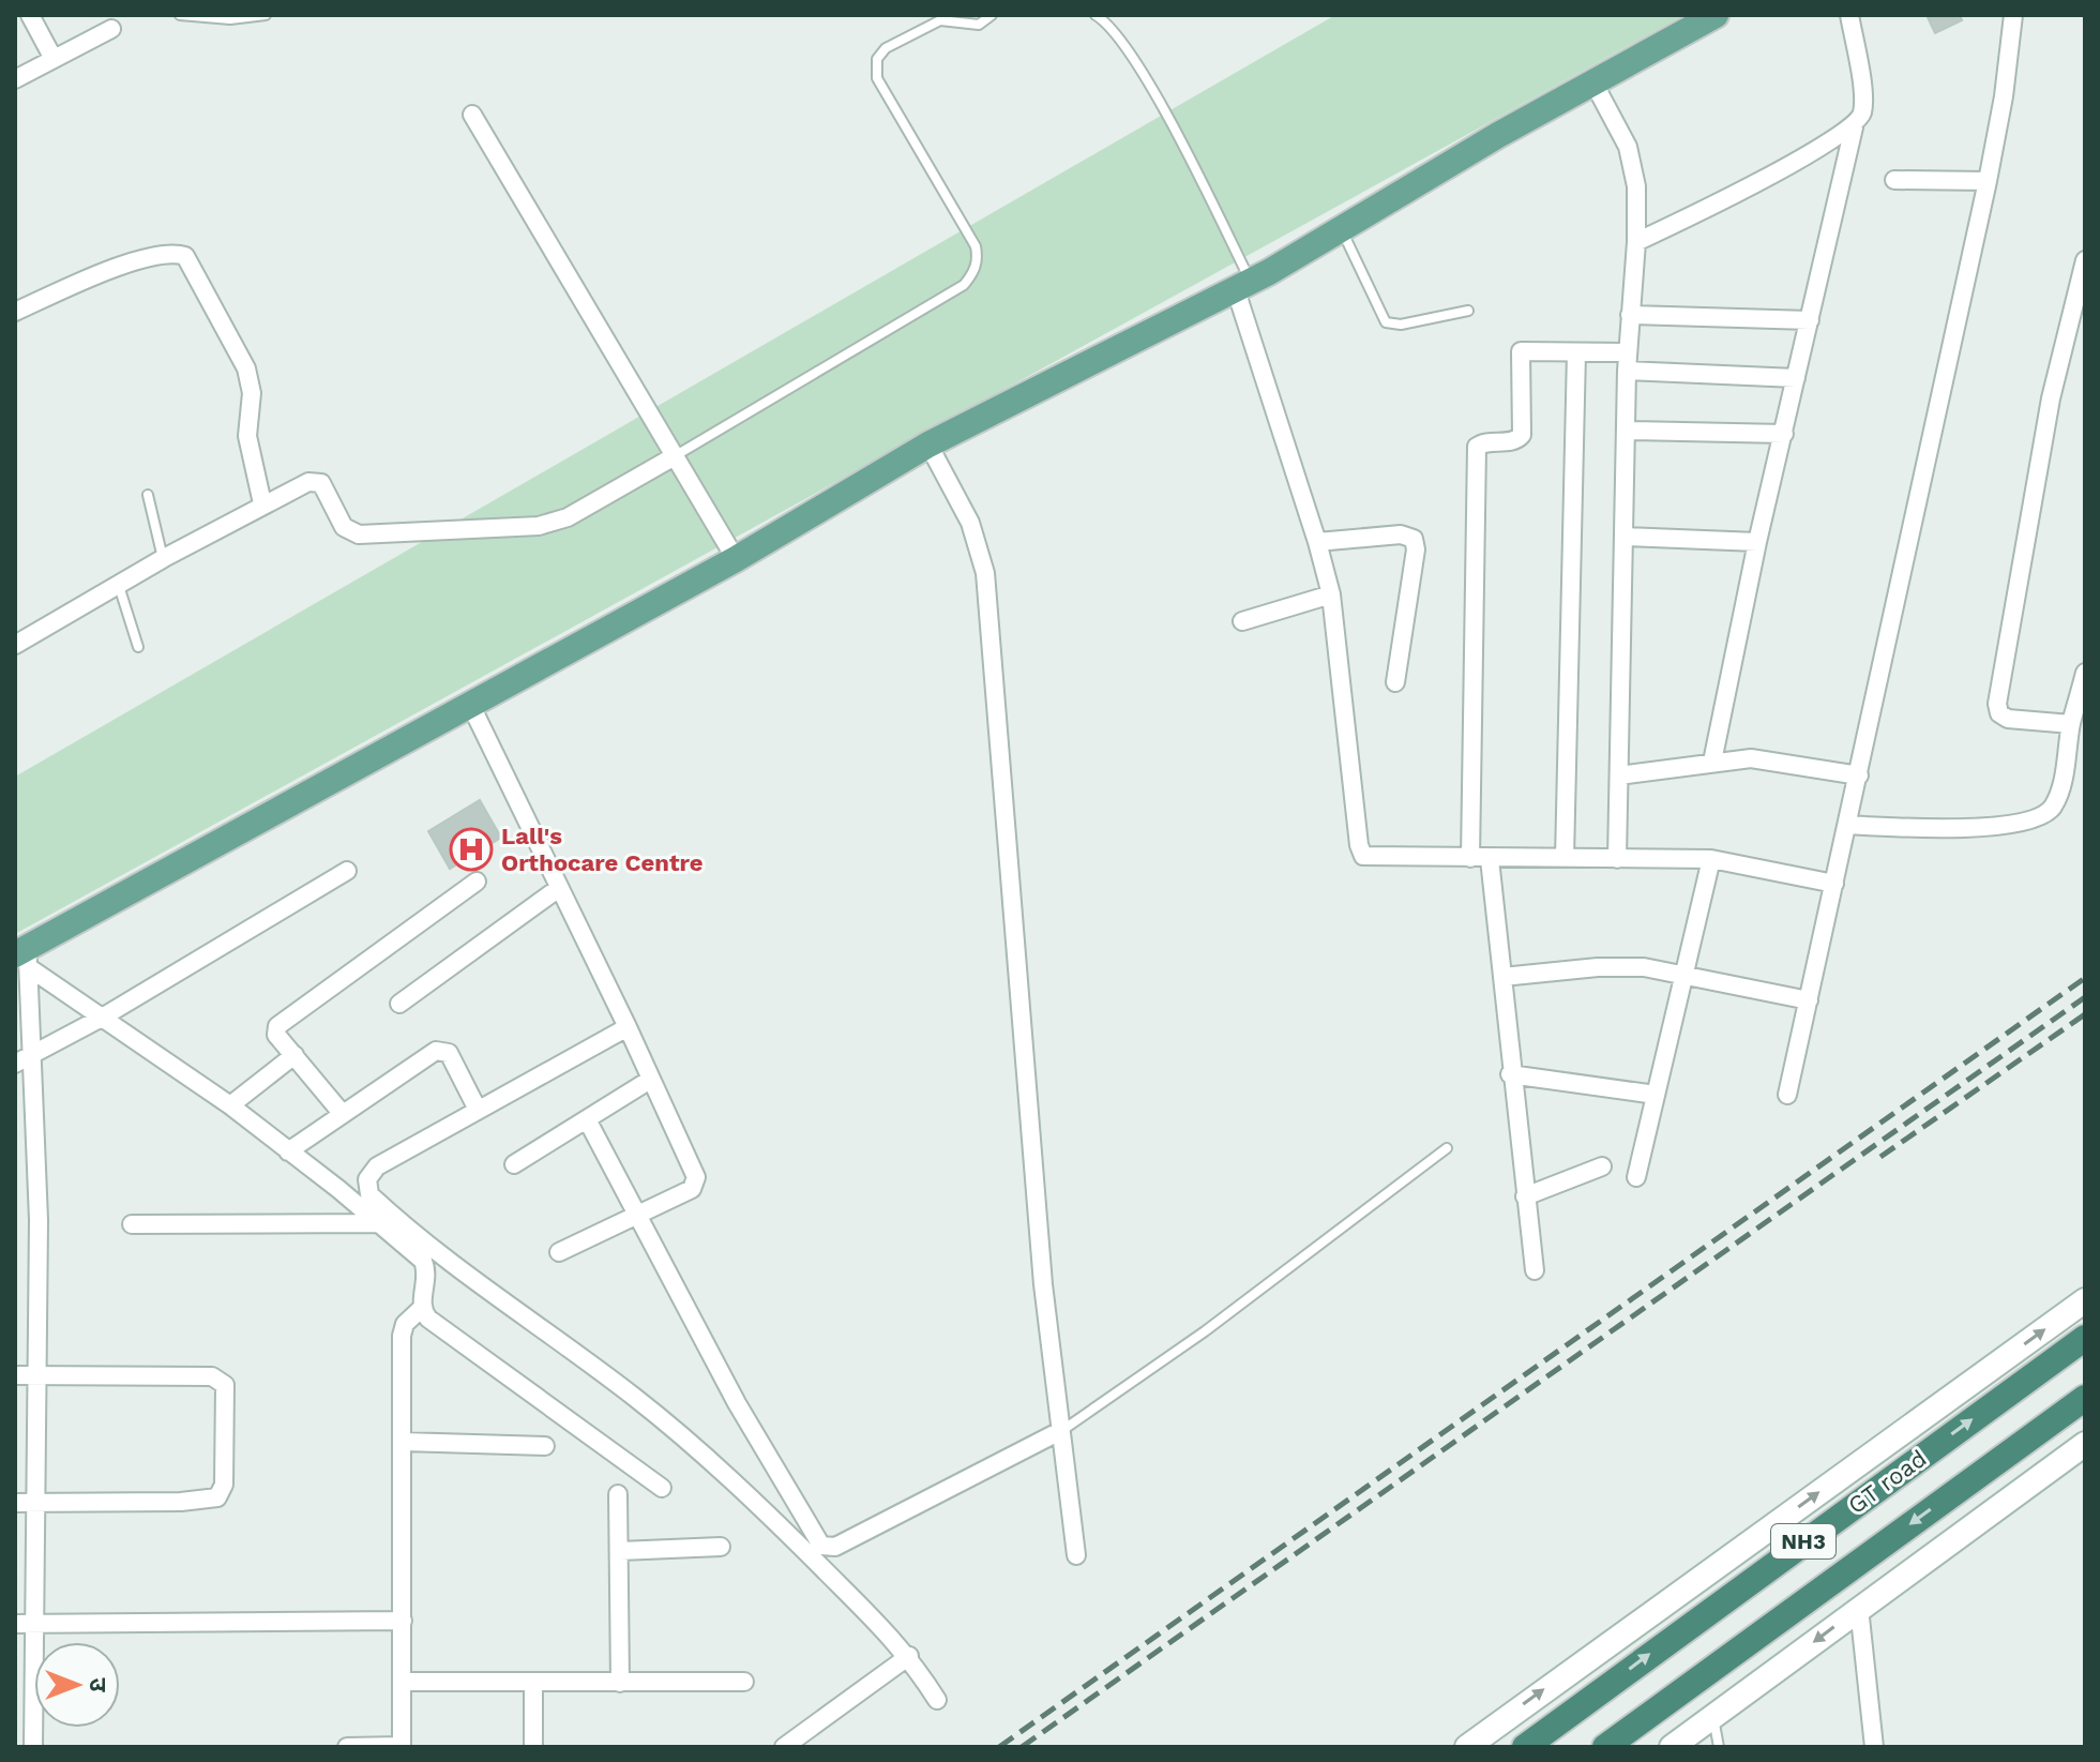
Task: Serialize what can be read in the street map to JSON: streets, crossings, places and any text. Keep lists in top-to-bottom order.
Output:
{
  "streets": {
    "highway": ["GT road", "NH3"]
  },
  "places": {
    "hospital": ["Lall's Orthocare Centre"]
  },
  "north": "right"
}
